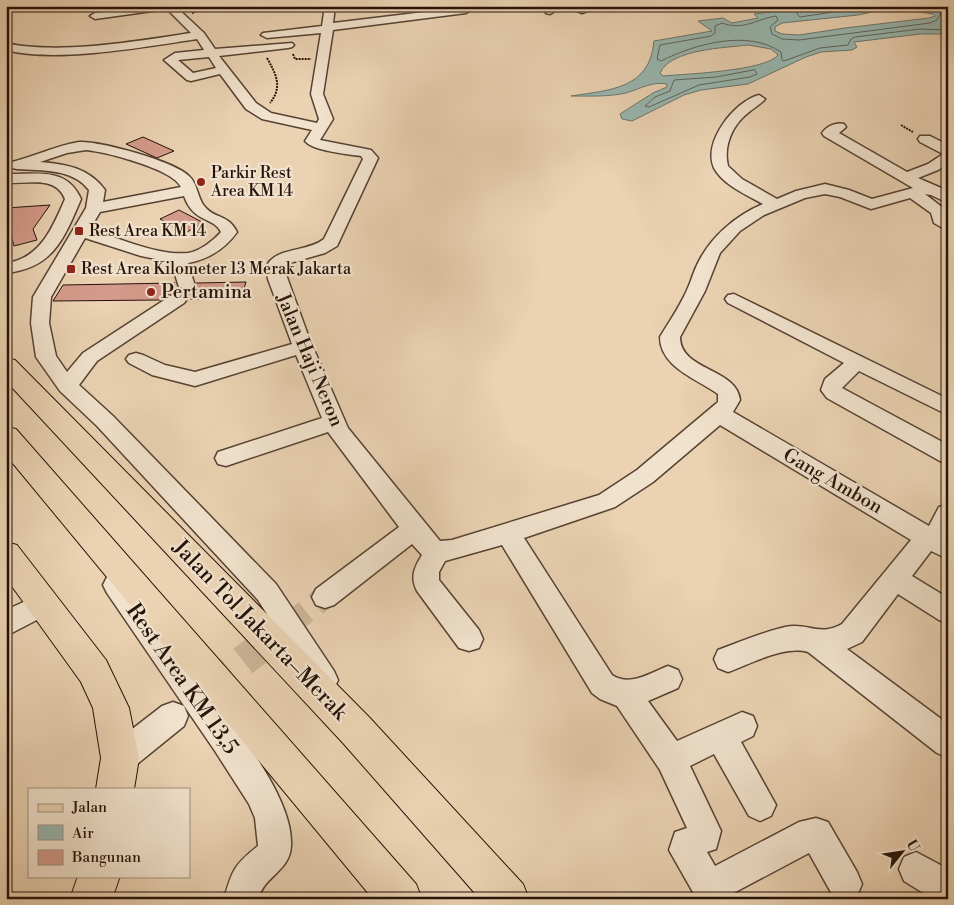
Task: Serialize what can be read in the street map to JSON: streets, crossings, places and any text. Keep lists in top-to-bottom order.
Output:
{
  "streets": {
    "main road": ["Jalan Tol Jakarta–Merak"],
    "street": ["Jalan Haji Neron", "Gang Ambon", "Rest Area KM 13,5"]
  },
  "places": {
    "other": ["Parkir Rest Area KM 14", "Pertamina"],
    "transit": ["Rest Area KM 14", "Rest Area Kilometer 13 Merak Jakarta"]
  },
  "legend": ["Jalan", "Air", "Bangunan"],
  "north": "top right"
}
